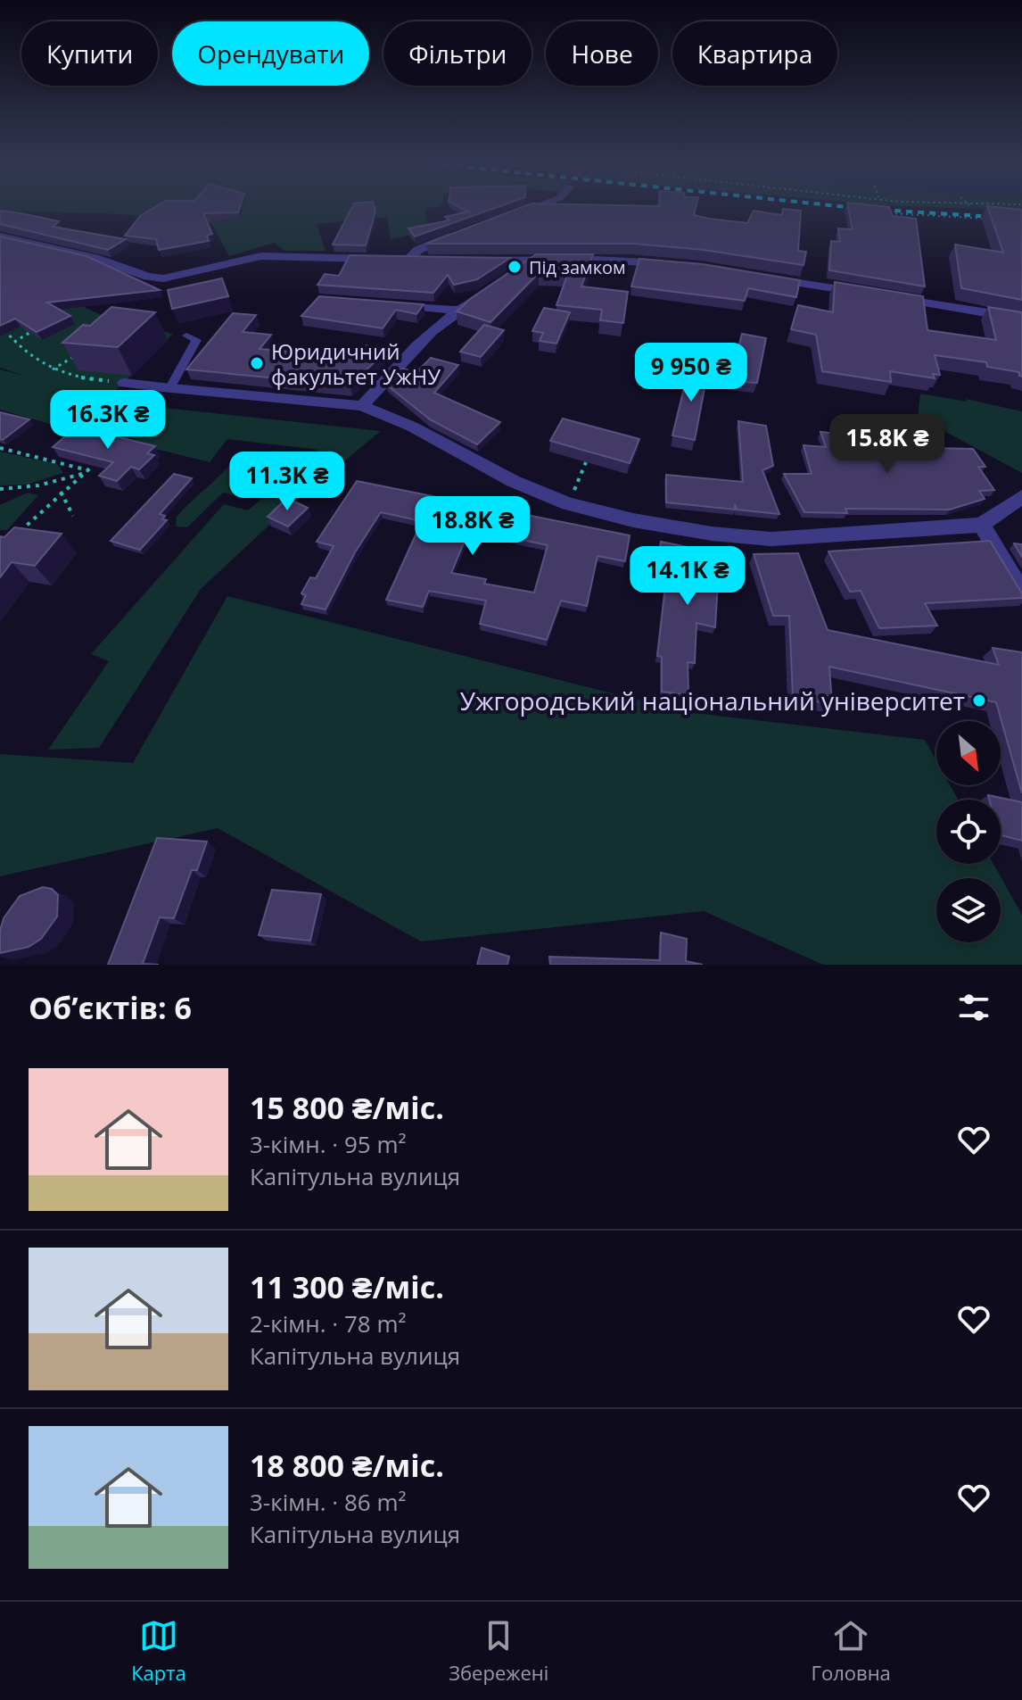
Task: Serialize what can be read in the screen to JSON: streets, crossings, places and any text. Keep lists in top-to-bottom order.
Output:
{
  "places": ["Під замком", "Юридичний факультет УжНУ", "Ужгородський національний університет"],
  "north": "bottom right",
  "page": {
    "chip": [
      "Купити",
      "Орендувати",
      "Фільтри",
      "Нове",
      "Квартира"
    ],
    "price": [
      "9 950 ₴",
      "16.3K ₴",
      "15.8K ₴",
      "11.3K ₴",
      "18.8K ₴",
      "14.1K ₴"
    ],
    "heading": "Об’єктів: 6",
    "list": [
      {
        "name": "15 800 ₴/міс.",
        "note": "3-кімн. · 95 m² · Капітульна вулиця"
      },
      {
        "name": "11 300 ₴/міс.",
        "note": "2-кімн. · 78 m² · Капітульна вулиця"
      },
      {
        "name": "18 800 ₴/міс.",
        "note": "3-кімн. · 86 m² · Капітульна вулиця"
      }
    ],
    "tabs": ["Карта", "Збережені", "Головна"]
  }
}
